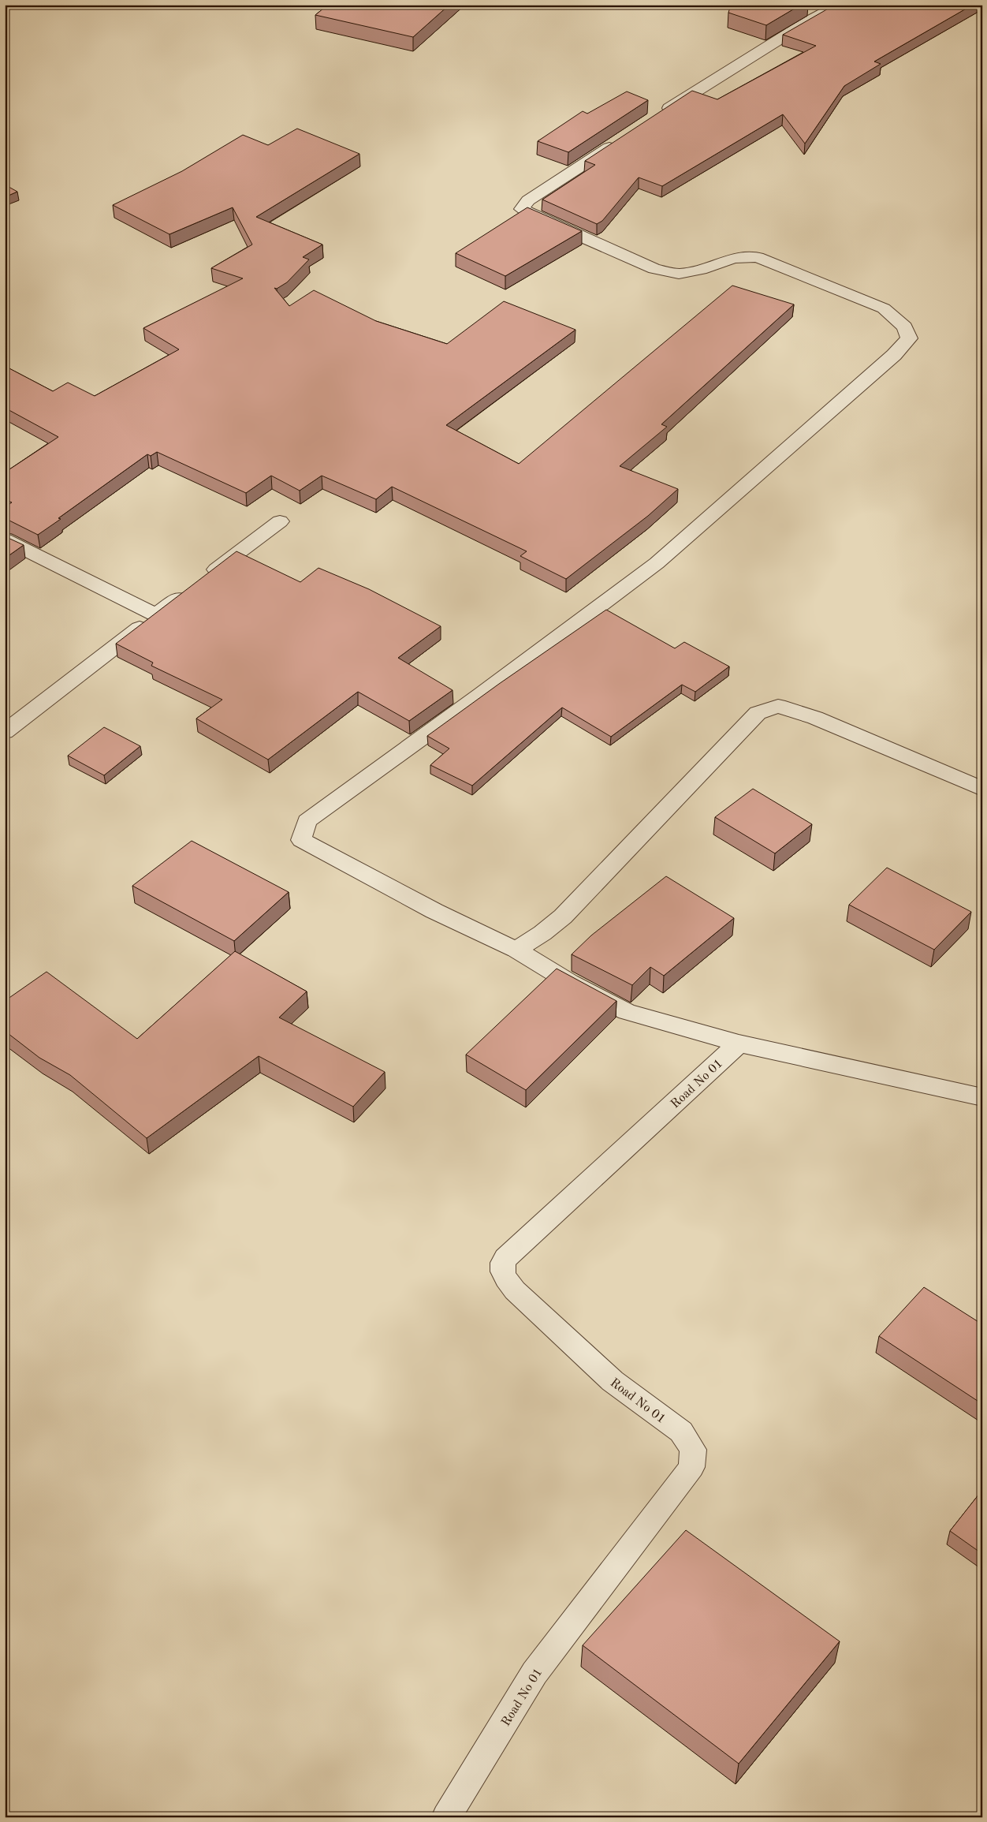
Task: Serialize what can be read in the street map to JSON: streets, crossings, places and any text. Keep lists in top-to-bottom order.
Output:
{
  "streets": {
    "street": ["Road No 01"]
  }
}
